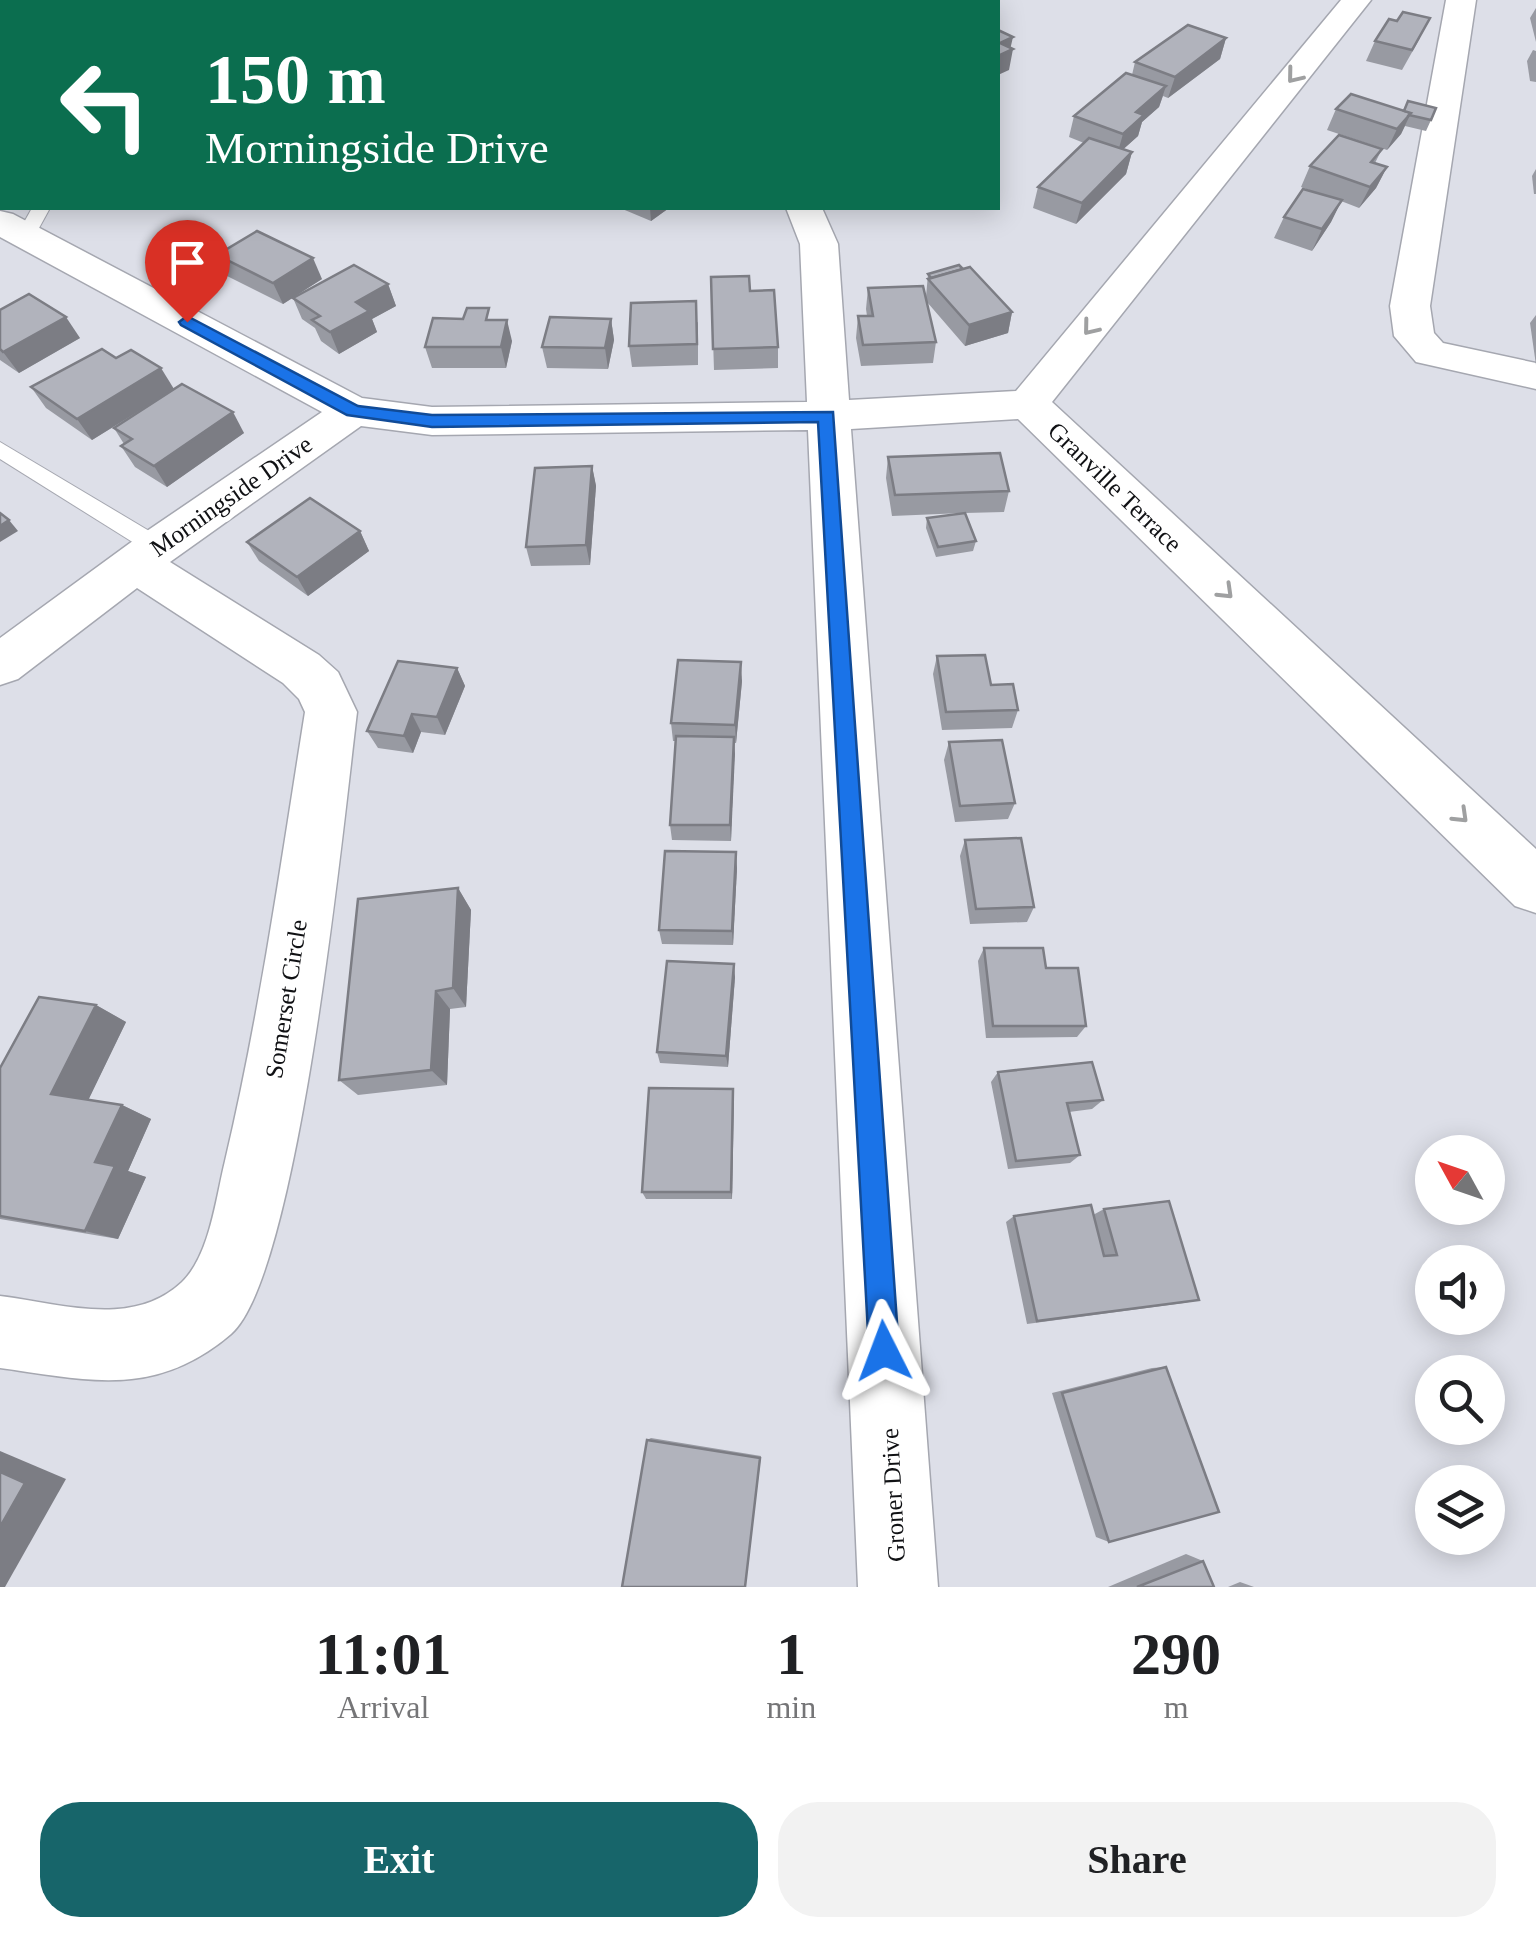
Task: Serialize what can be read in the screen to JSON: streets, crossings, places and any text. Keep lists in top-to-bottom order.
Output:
{
  "streets": {
    "street": [
      "Granville Terrace",
      "Morningside Drive",
      "Somerset Circle",
      "Groner Drive"
    ]
  },
  "crossings": [
    ["Morningside Drive", "Somerset Circle"]
  ],
  "north": "top left",
  "page": {
    "turn": ["150 m", "Morningside Drive"],
    "eta": [
      "11:01",
      "Arrival",
      "1",
      "min",
      "290",
      "m"
    ],
    "buttons": ["Exit", "Share"]
  }
}
